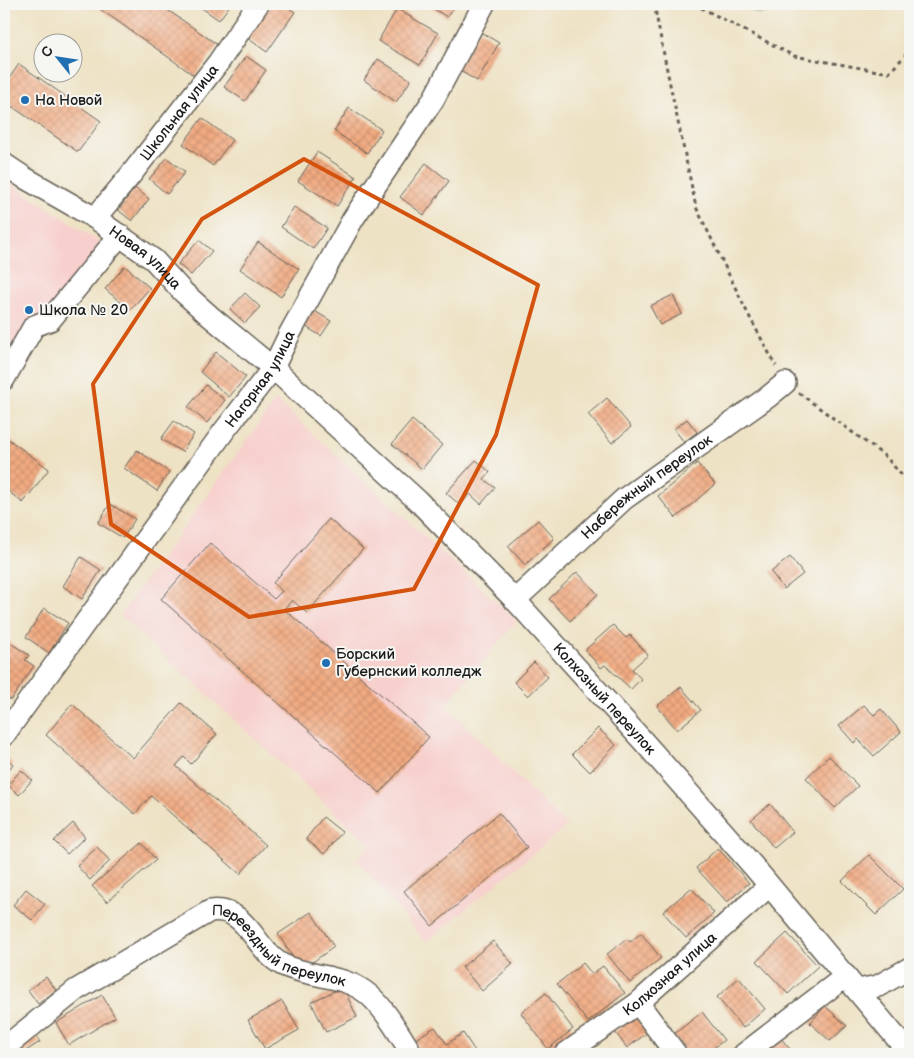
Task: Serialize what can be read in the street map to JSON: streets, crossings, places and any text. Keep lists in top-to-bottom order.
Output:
{
  "streets": {
    "street": [
      "Школьная улица",
      "Новая улица",
      "Нагорная улица",
      "Набережный переулок",
      "Колхозный переулок",
      "Переездный переулок",
      "Колхозная улица"
    ]
  },
  "crossings": [
    ["Школьная улица", "Новая улица"],
    ["Новая улица", "Нагорная улица"],
    ["Новая улица", "Колхозный переулок"],
    ["Нагорная улица", "Колхозный переулок"],
    ["Набережный переулок", "Колхозный переулок"],
    ["Колхозный переулок", "Колхозная улица"]
  ],
  "places": ["На Новой", "Школа № 20", "Борский Губернский колледж"],
  "north": "top left"
}
